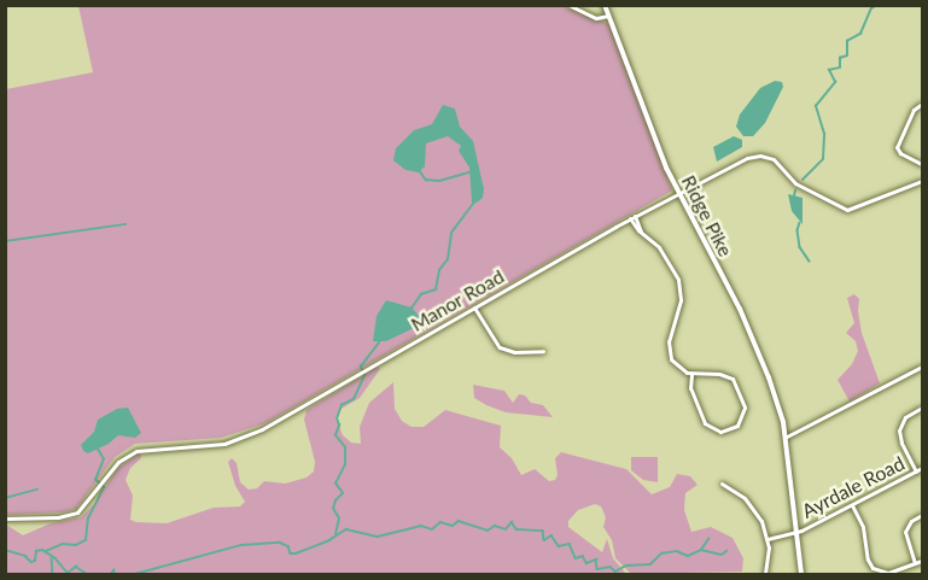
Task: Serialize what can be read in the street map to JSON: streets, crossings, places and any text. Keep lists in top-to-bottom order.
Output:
{
  "streets": {
    "main road": ["Ridge Pike"],
    "street": ["Manor Road", "Ayrdale Road"]
  },
  "crossings": [
    ["Ridge Pike", "Manor Road"],
    ["Ridge Pike", "Ayrdale Road"]
  ]
}
